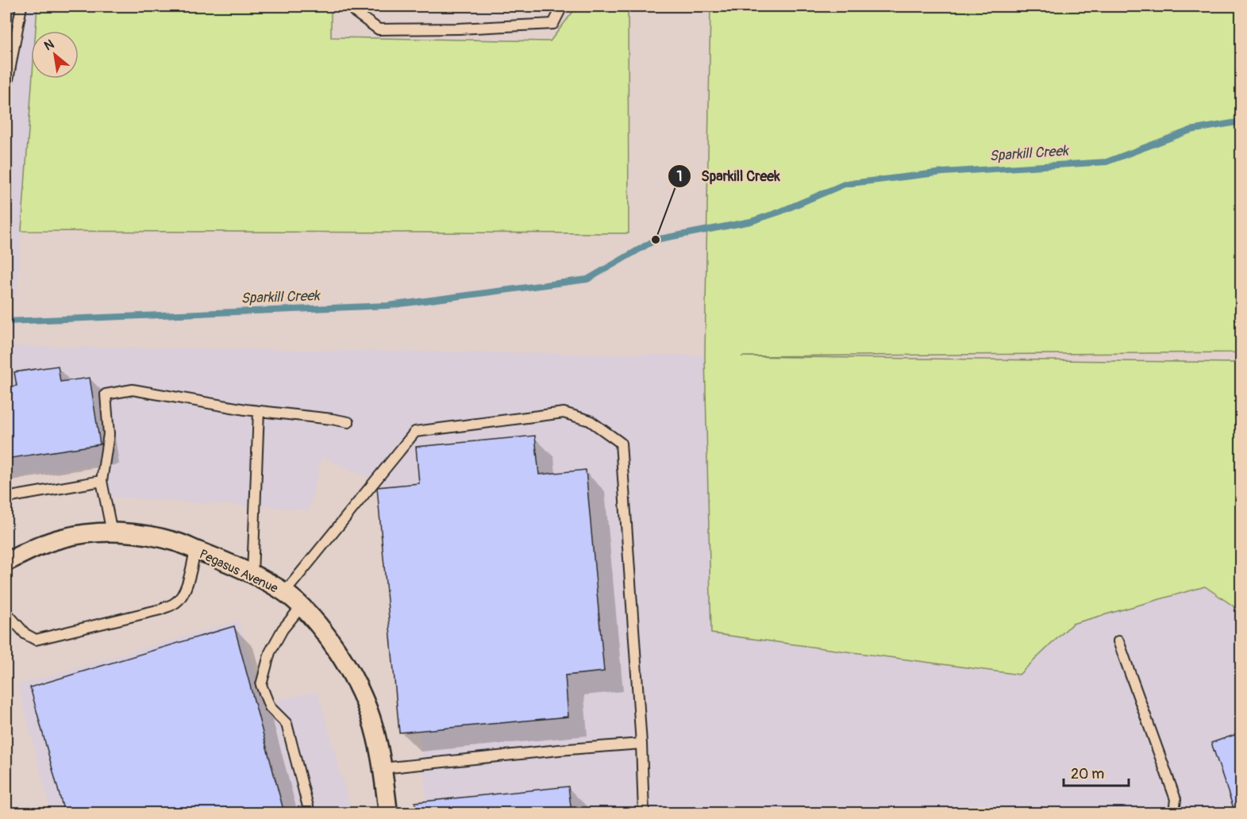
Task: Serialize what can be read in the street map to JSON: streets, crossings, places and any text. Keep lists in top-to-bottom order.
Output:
{
  "streets": {
    "street": ["Pegasus Avenue"]
  },
  "water": ["Sparkill Creek"],
  "places": ["Sparkill Creek"],
  "scale_bar": "20 m",
  "north": "top left"
}
